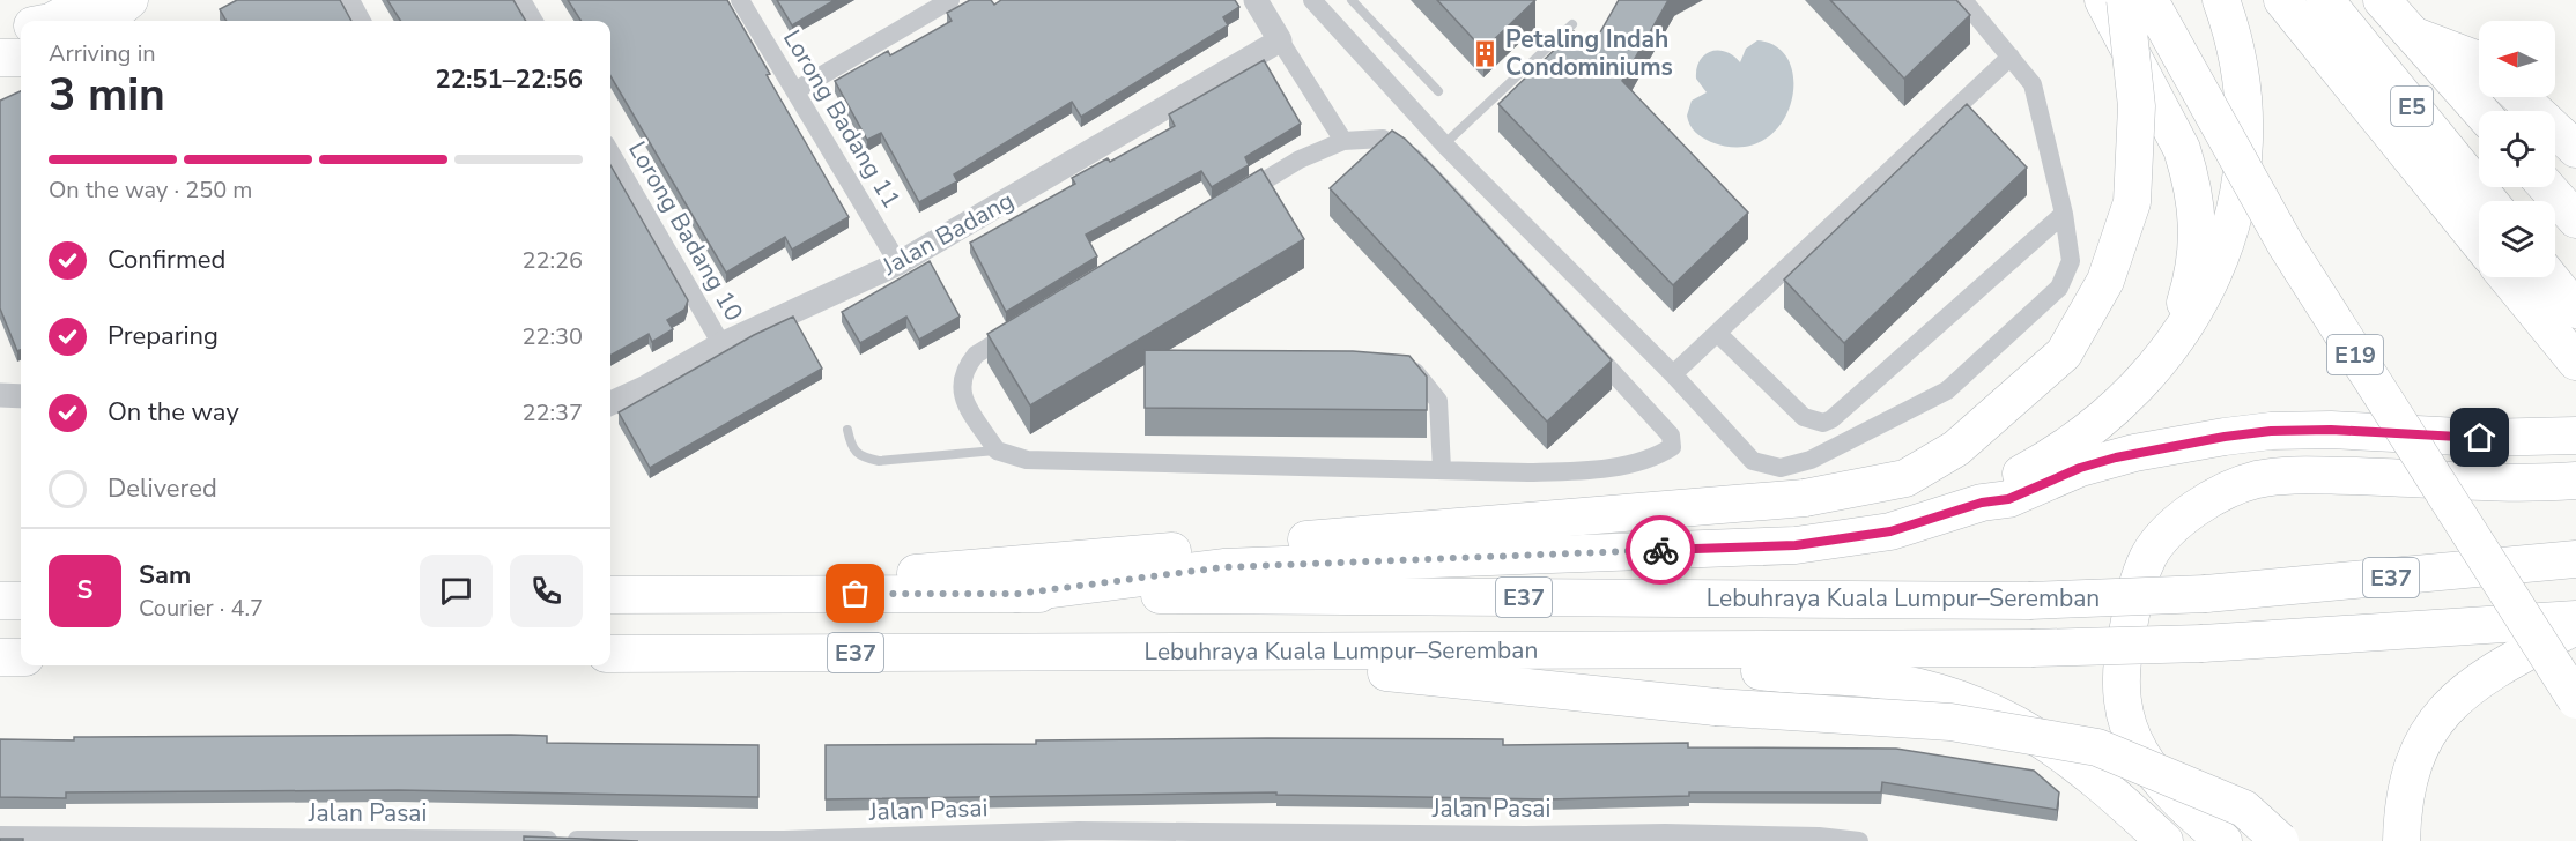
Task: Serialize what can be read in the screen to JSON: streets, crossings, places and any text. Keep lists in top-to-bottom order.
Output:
{
  "streets": {
    "highway": [
      "E5",
      "E19",
      "E37",
      "Lebuhraya Kuala Lumpur–Seremban"
    ],
    "street": [
      "Lorong Badang 11",
      "Lorong Badang 10",
      "Jalan Badang",
      "Jalan Pasai"
    ]
  },
  "crossings": [
    ["Lorong Badang 11", "Jalan Badang"],
    ["Lorong Badang 10", "Jalan Badang"]
  ],
  "places": {
    "building": ["Petaling Indah Condominiums"]
  },
  "north": "left",
  "page": {
    "heading": ["3 min", "Arriving in", "22:51–22:56"],
    "panel": ["Sam", "Courier · 4.7"],
    "bar": "On the way · 250 m",
    "list": [
      ["Confirmed", "22:26"],
      ["Preparing", "22:30"],
      ["On the way", "22:37"],
      "Delivered"
    ],
    "round": "S"
  }
}
